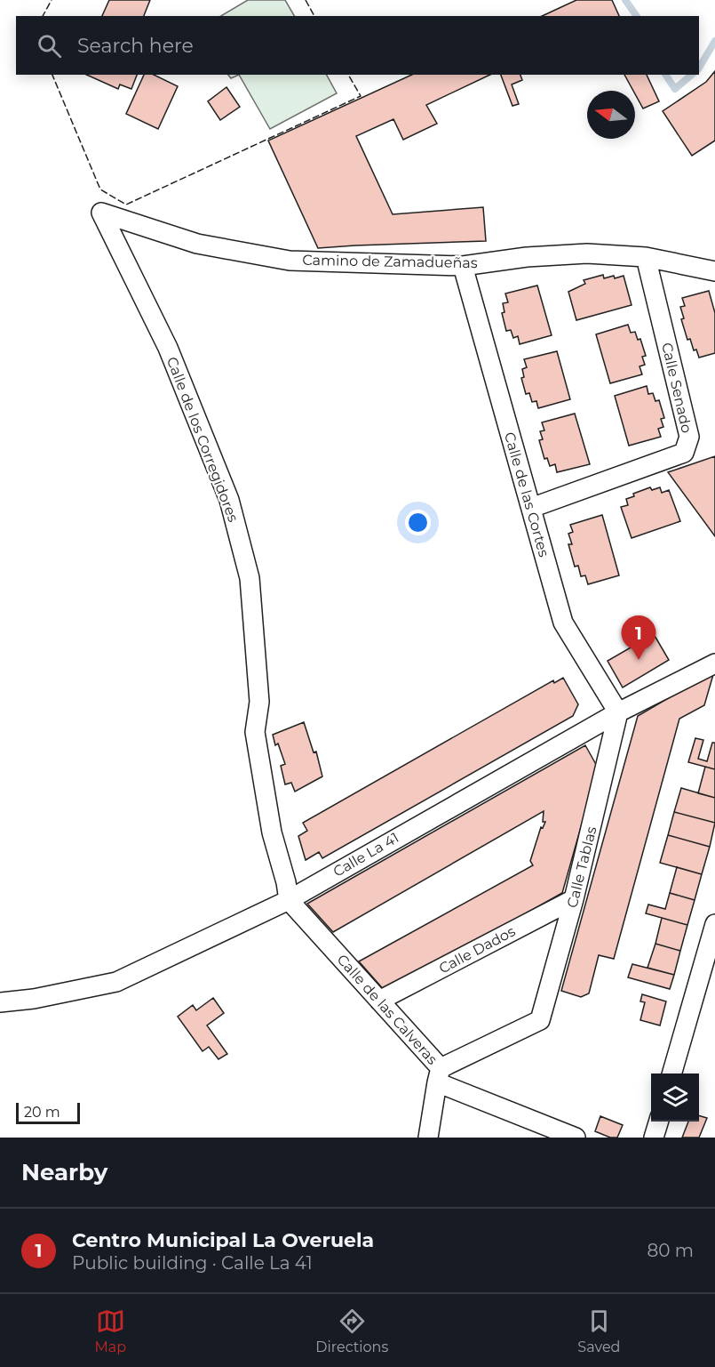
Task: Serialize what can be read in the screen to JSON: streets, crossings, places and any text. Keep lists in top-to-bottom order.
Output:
{
  "streets": {
    "street": [
      "Camino de Zamadueñas",
      "Calle Senado",
      "Calle de los Corregidores",
      "Calle de las Cortes",
      "Calle La 41",
      "Calle Tablas",
      "Calle Dados",
      "Calle de las Calveras"
    ]
  },
  "crossings": [
    ["Camino de Zamadueñas", "Calle Senado"],
    ["Camino de Zamadueñas", "Calle de los Corregidores"],
    ["Camino de Zamadueñas", "Calle de las Cortes"],
    ["Calle Senado", "Calle de las Cortes"],
    ["Calle de los Corregidores", "Calle La 41"],
    ["Calle de los Corregidores", "Calle de las Calveras"],
    ["Calle de las Cortes", "Calle La 41"],
    ["Calle de las Cortes", "Calle Tablas"],
    ["Calle La 41", "Calle Tablas"],
    ["Calle La 41", "Calle de las Calveras"],
    ["Calle Tablas", "Calle Dados"],
    ["Calle Tablas", "Calle de las Calveras"],
    ["Calle Dados", "Calle de las Calveras"]
  ],
  "scale_bar": "20 m",
  "north": "left",
  "page": {
    "search": "Search here",
    "pins": "1",
    "scale": "20 m",
    "heading": "Nearby",
    "list": [
      {
        "mark": "1",
        "name": "Centro Municipal La Overuela",
        "note": "Public building · Calle La 41",
        "value": "80 m"
      }
    ],
    "nav": ["Map", "Directions", "Saved"]
  }
}
